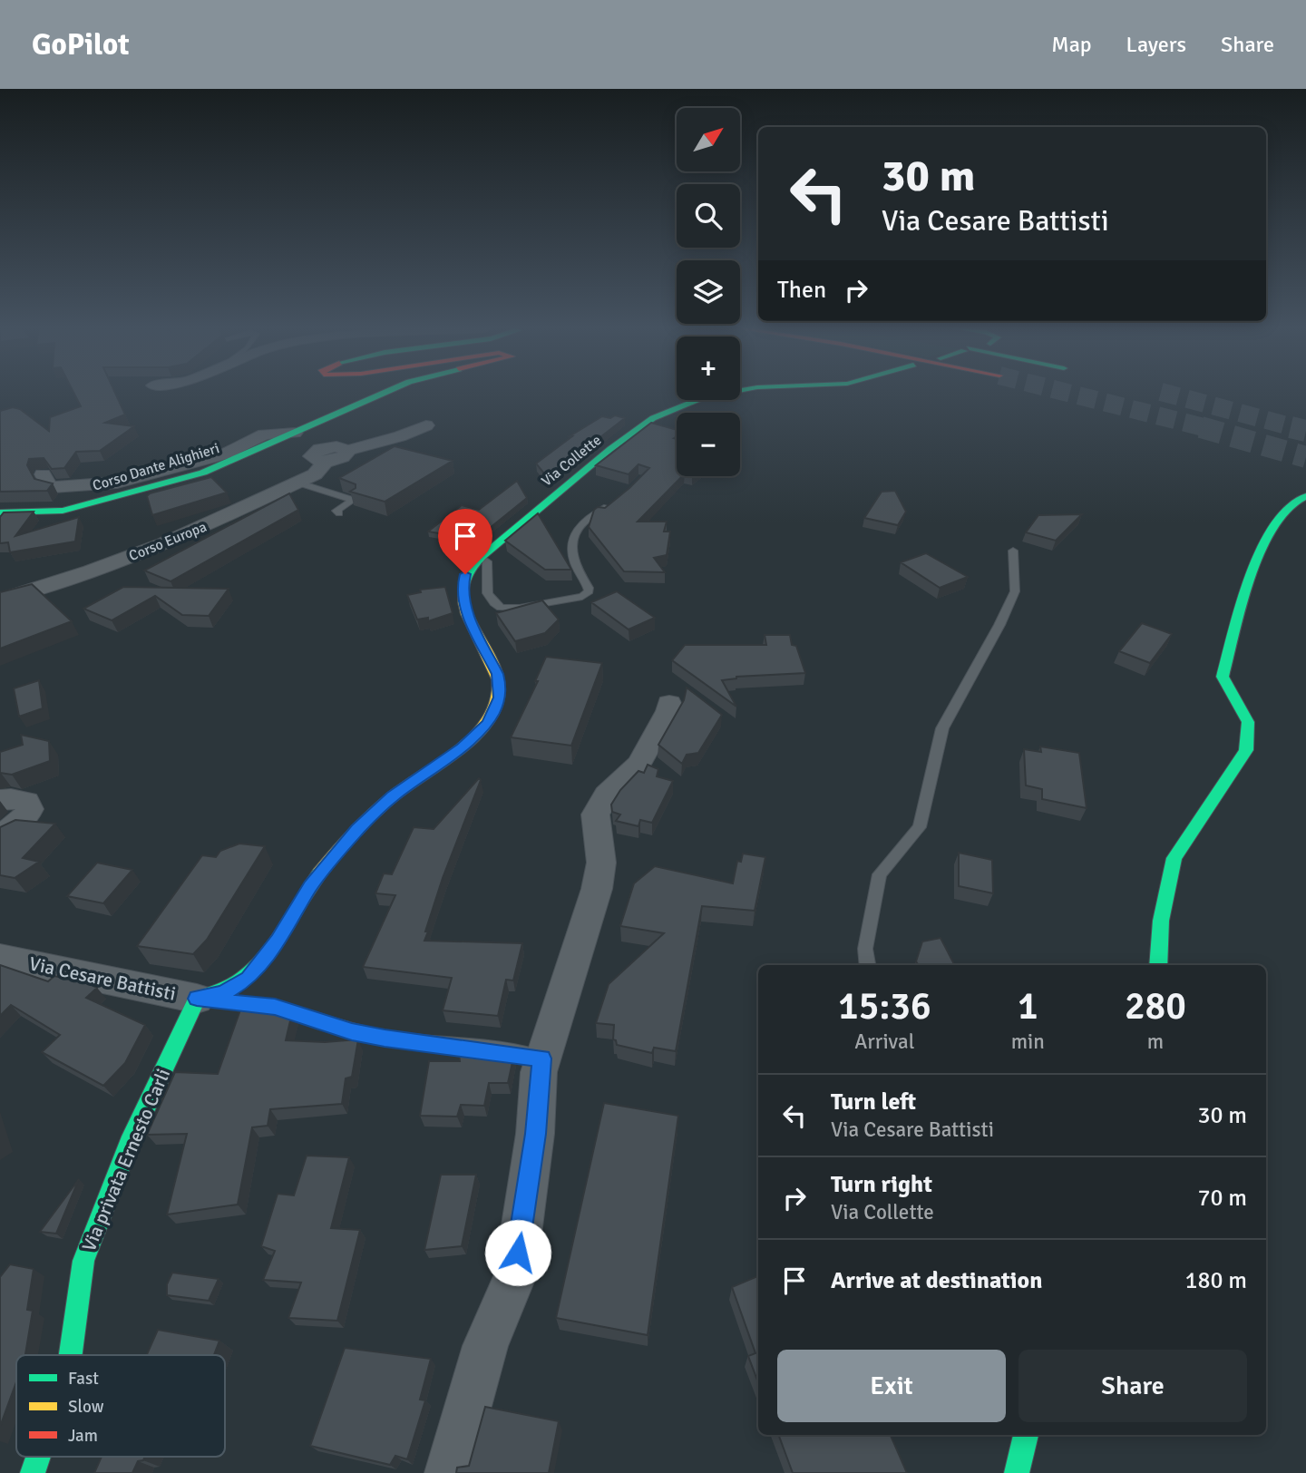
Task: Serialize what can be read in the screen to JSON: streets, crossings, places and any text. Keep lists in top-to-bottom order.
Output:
{
  "streets": {
    "main road": ["Via Collette", "Corso Dante Alighieri", "Via privata Ernesto Carli"],
    "street": ["Corso Europa", "Via Cesare Battisti"]
  },
  "crossings": [
    ["Via Collette", "Via Cesare Battisti"],
    ["Via Collette", "Via privata Ernesto Carli"],
    ["Via Cesare Battisti", "Via privata Ernesto Carli"]
  ],
  "legend": ["Fast", "Slow", "Jam"],
  "north": "top right",
  "page": {
    "header": "GoPilot",
    "nav": ["Map", "Layers", "Share"],
    "map_buttons": ["+", "−"],
    "turn": ["30 m", "Via Cesare Battisti"],
    "then": "Then",
    "eta": [
      "15:36",
      "Arrival",
      "1",
      "min",
      "280",
      "m"
    ],
    "list": [
      {
        "name": "Turn left",
        "note": "Via Cesare Battisti",
        "value": "30 m"
      },
      {
        "name": "Turn right",
        "note": "Via Collette",
        "value": "70 m"
      },
      {
        "name": "Arrive at destination",
        "value": "180 m"
      }
    ],
    "buttons": ["Exit", "Share"]
  }
}
